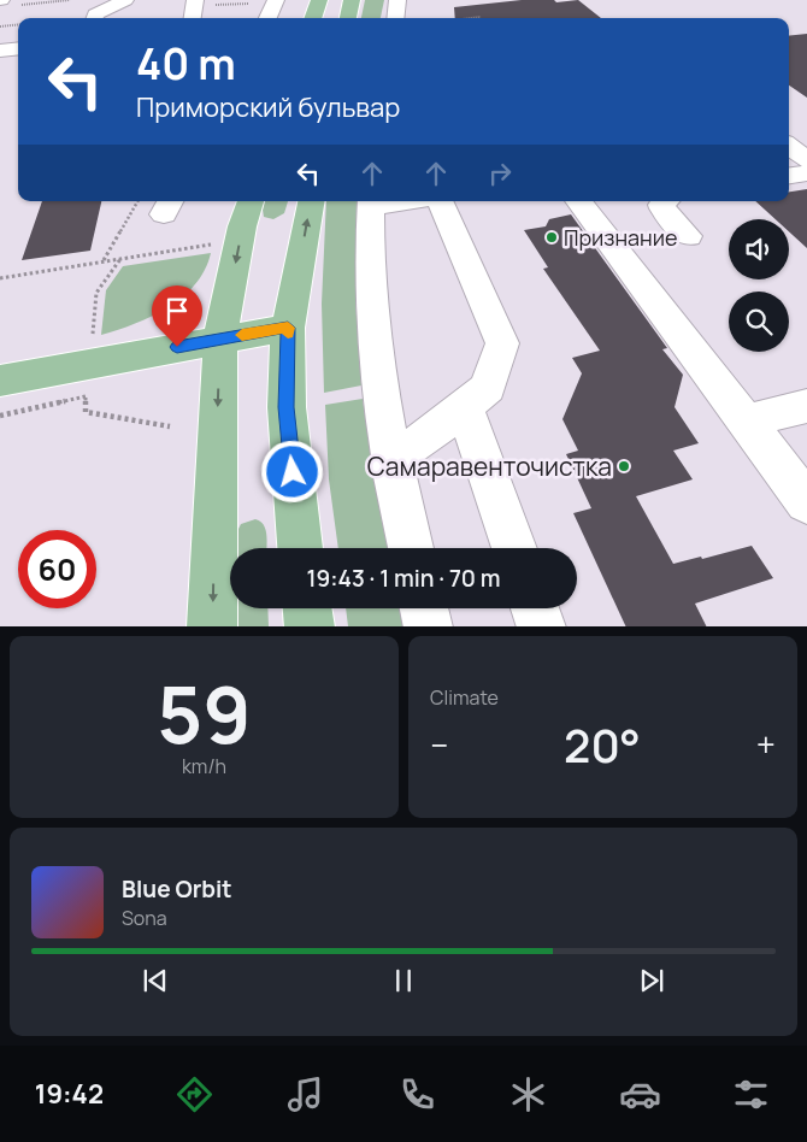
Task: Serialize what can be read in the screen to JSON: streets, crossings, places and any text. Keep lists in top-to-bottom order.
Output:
{
  "places": ["Признание", "Самаравенточистка"],
  "page": {
    "turn": ["40 m", "Приморский бульвар"],
    "limit": "60",
    "trip": "19:43 · 1 min · 70 m",
    "tile": [
      ["59", "km/h"],
      "Climate"
    ],
    "heat": ["−", "20°", "+"],
    "song": ["Blue Orbit", "Sona"],
    "tabs": "19:42"
  }
}
